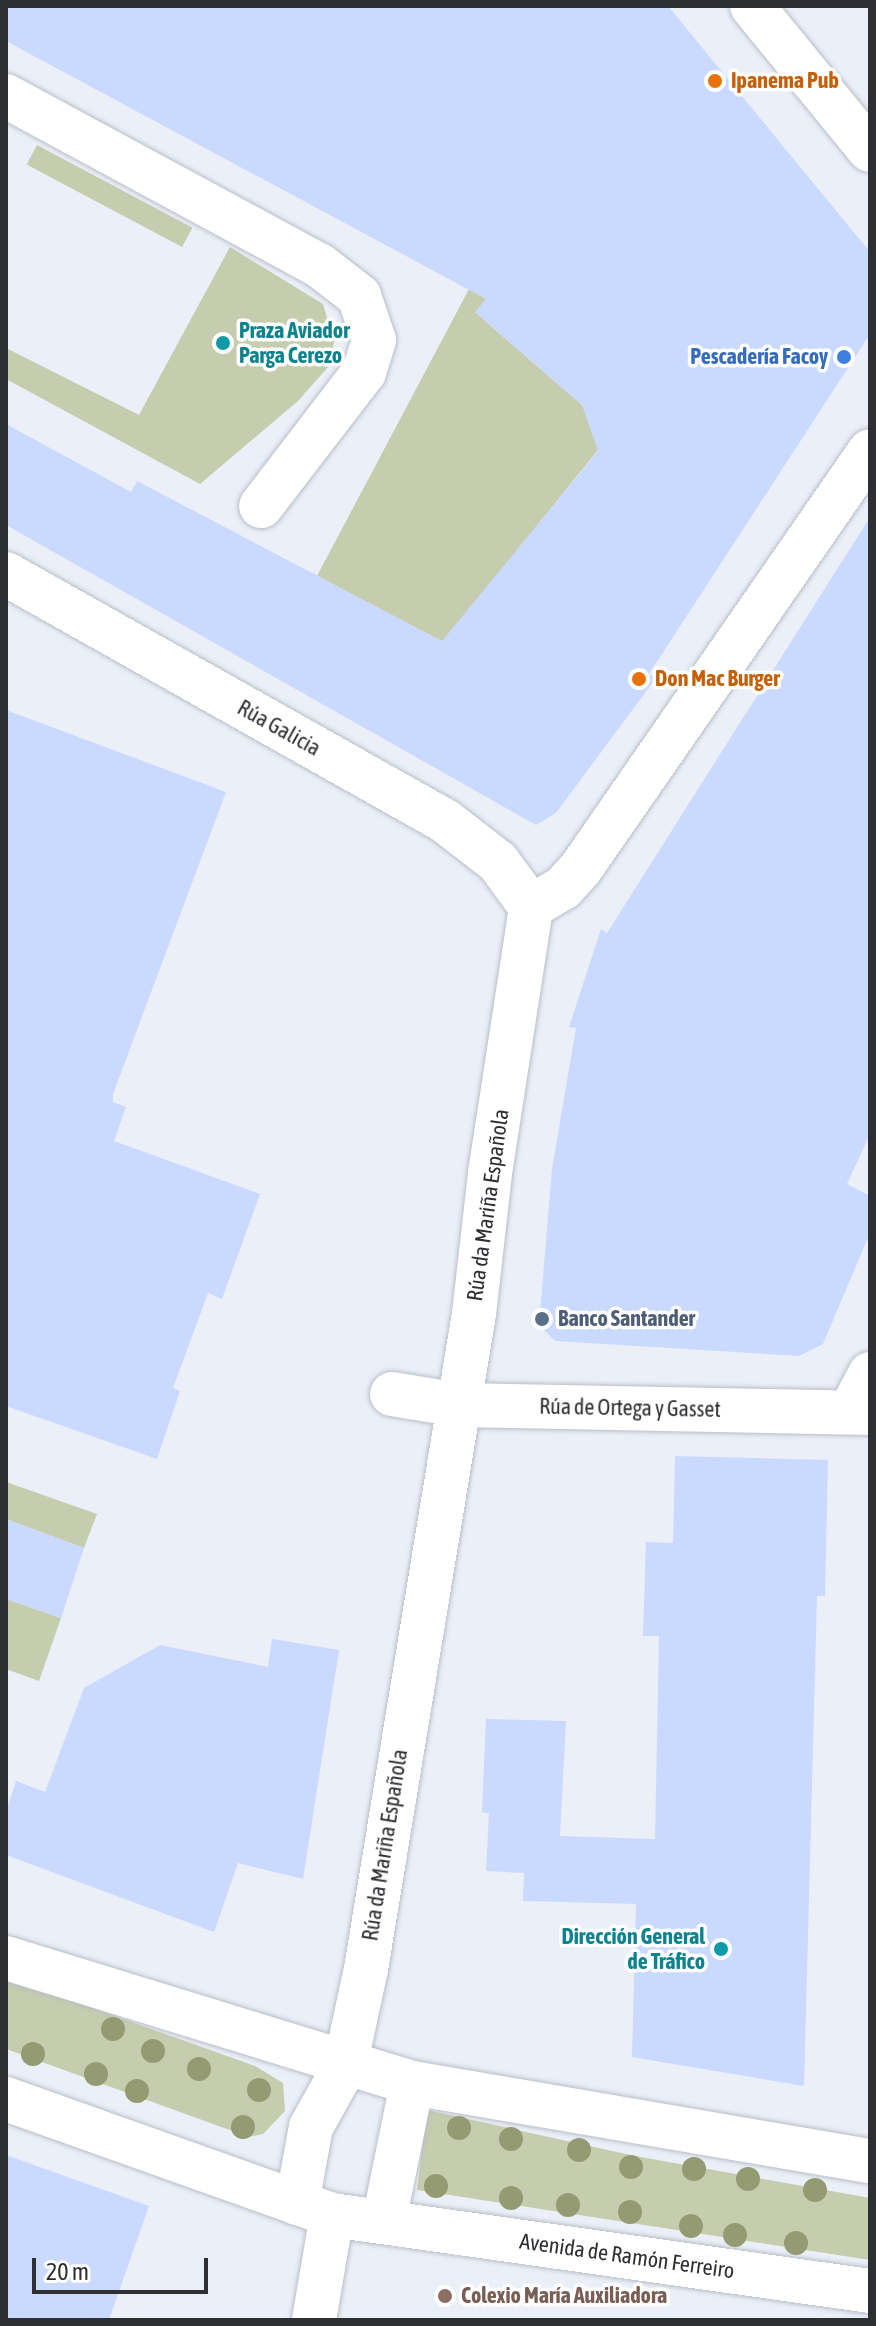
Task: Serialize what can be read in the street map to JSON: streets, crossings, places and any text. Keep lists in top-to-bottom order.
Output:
{
  "streets": {
    "street": [
      "Rúa Galicia",
      "Rúa da Mariña Española",
      "Rúa de Ortega y Gasset",
      "Avenida de Ramón Ferreiro"
    ]
  },
  "crossings": [
    ["Rúa Galicia", "Rúa da Mariña Española"],
    ["Rúa da Mariña Española", "Rúa de Ortega y Gasset"]
  ],
  "places": [
    "Ipanema Pub",
    "Praza Aviador Parga Cerezo",
    "Pescadería Facoy",
    "Don Mac Burger",
    "Banco Santander",
    "Dirección General de Tráfico",
    "Colexio María Auxiliadora"
  ],
  "scale_bar": "20 m"
}
